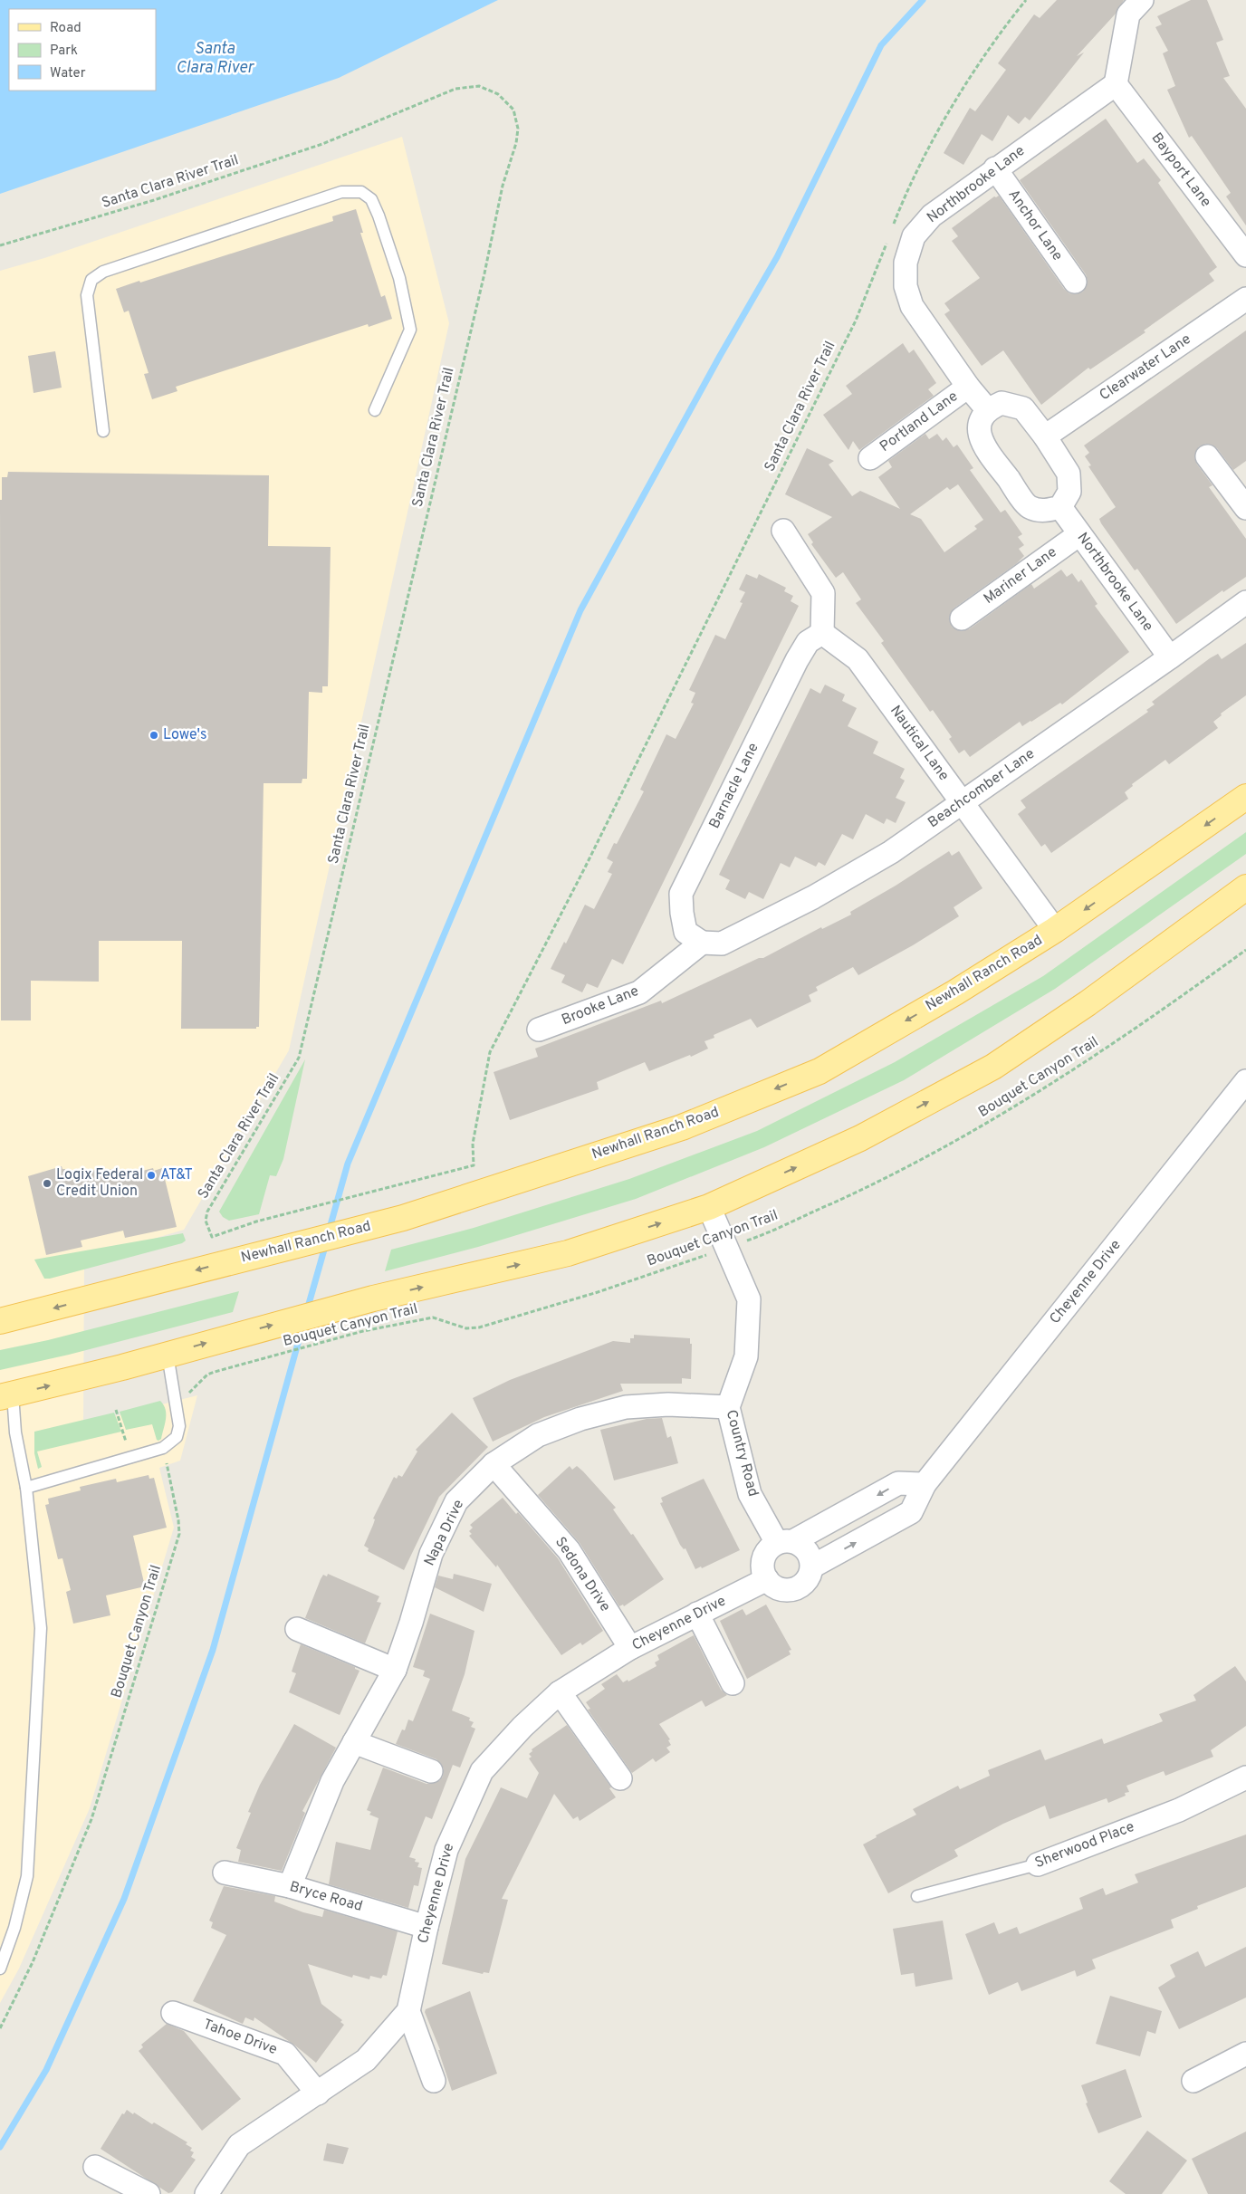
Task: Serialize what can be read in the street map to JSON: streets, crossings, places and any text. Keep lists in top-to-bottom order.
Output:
{
  "streets": {
    "main road": ["Newhall Ranch Road"],
    "street": [
      "Bayport Lane",
      "Northbrooke Lane",
      "Anchor Lane",
      "Clearwater Lane",
      "Portland Lane",
      "Mariner Lane",
      "Nautical Lane",
      "Barnacle Lane",
      "Beachcomber Lane",
      "Brooke Lane",
      "Cheyenne Drive",
      "Country Road",
      "Napa Drive",
      "Sedona Drive",
      "Sherwood Place",
      "Bryce Road",
      "Tahoe Drive"
    ],
    "path": ["Santa Clara River Trail", "Bouquet Canyon Trail"]
  },
  "crossings": [
    ["Bayport Lane", "Northbrooke Lane"],
    ["Northbrooke Lane", "Anchor Lane"],
    ["Northbrooke Lane", "Portland Lane"],
    ["Northbrooke Lane", "Mariner Lane"],
    ["Northbrooke Lane", "Beachcomber Lane"],
    ["Nautical Lane", "Barnacle Lane"],
    ["Nautical Lane", "Beachcomber Lane"],
    ["Nautical Lane", "Newhall Ranch Road"],
    ["Barnacle Lane", "Beachcomber Lane"],
    ["Barnacle Lane", "Brooke Lane"],
    ["Beachcomber Lane", "Brooke Lane"],
    ["Bouquet Canyon Trail", "Country Road"],
    ["Cheyenne Drive", "Country Road"],
    ["Cheyenne Drive", "Sedona Drive"],
    ["Cheyenne Drive", "Bryce Road"],
    ["Cheyenne Drive", "Tahoe Drive"],
    ["Country Road", "Napa Drive"],
    ["Napa Drive", "Sedona Drive"],
    ["Napa Drive", "Bryce Road"]
  ],
  "water": ["Santa Clara River"],
  "places": ["Lowe's", "AT&T", "Logix Federal Credit Union"],
  "legend": ["Road", "Park", "Water"]
}
